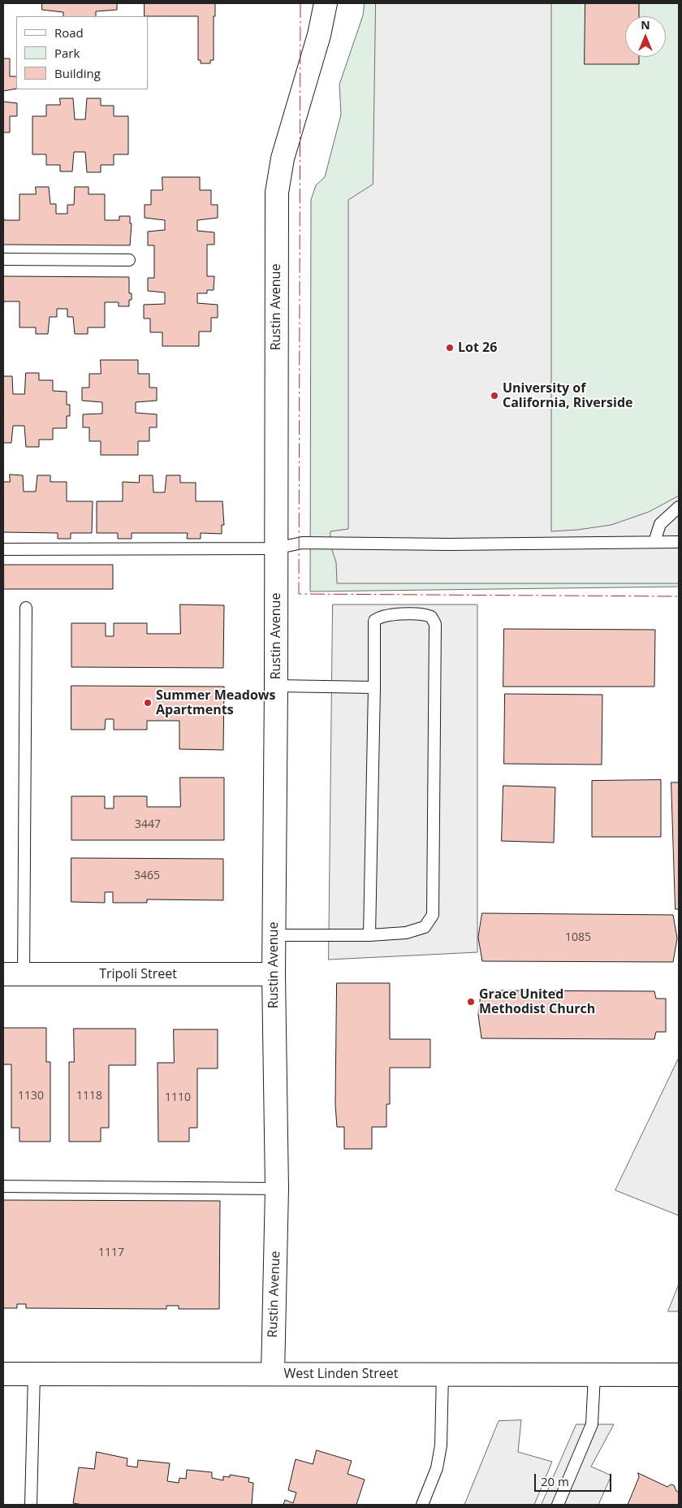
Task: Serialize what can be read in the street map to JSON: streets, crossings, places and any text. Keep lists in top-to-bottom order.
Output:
{
  "streets": {
    "street": ["Rustin Avenue", "Tripoli Street", "West Linden Street"]
  },
  "crossings": [
    ["Rustin Avenue", "Tripoli Street"],
    ["Rustin Avenue", "West Linden Street"]
  ],
  "places": [
    "Lot 26",
    "University of California, Riverside",
    "Summer Meadows Apartments",
    "Grace United Methodist Church"
  ],
  "house_numbers": [
    "3447",
    "3465",
    "1085",
    "1130",
    "1118",
    "1110",
    "1117"
  ],
  "legend": ["Road", "Park", "Building"],
  "scale_bar": "20 m",
  "north": "top"
}
